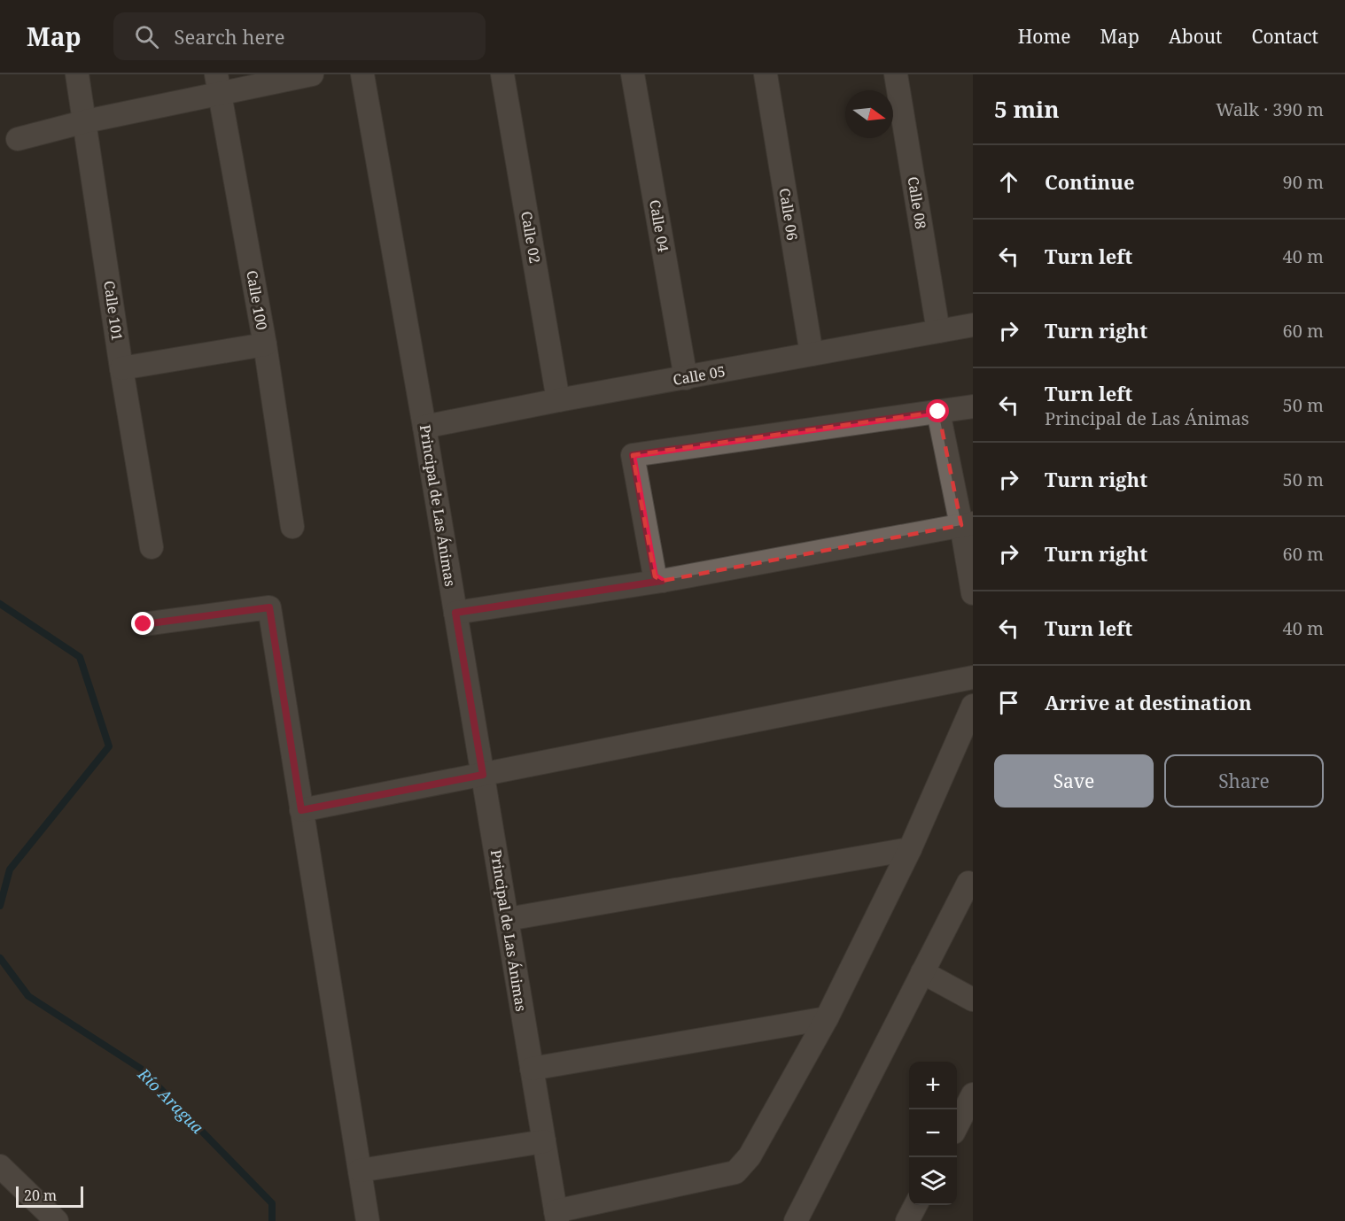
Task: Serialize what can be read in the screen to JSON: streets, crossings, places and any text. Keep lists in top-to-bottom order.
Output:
{
  "streets": {
    "street": [
      "Calle 08",
      "Calle 06",
      "Calle 04",
      "Calle 02",
      "Calle 100",
      "Calle 101",
      "Calle 05",
      "Principal de Las Ánimas"
    ]
  },
  "crossings": [
    ["Calle 08", "Calle 05"],
    ["Calle 06", "Calle 05"],
    ["Calle 04", "Calle 05"],
    ["Calle 02", "Calle 05"],
    ["Calle 05", "Principal de Las Ánimas"]
  ],
  "water": ["Río Aragua"],
  "scale_bar": "20 m",
  "north": "right",
  "page": {
    "header": "Map",
    "search": "Search here",
    "nav": [
      "Home",
      "Map",
      "About",
      "Contact"
    ],
    "heading": ["5 min", "Walk · 390 m"],
    "list": [
      ["Continue", "90 m"],
      ["Turn left", "40 m"],
      ["Turn right", "60 m"],
      ["Turn left", "Principal de Las Ánimas", "50 m"],
      ["Turn right", "50 m"],
      ["Turn right", "60 m"],
      ["Turn left", "40 m"],
      "Arrive at destination"
    ],
    "buttons": ["Save", "Share"],
    "map_buttons": ["+", "−"],
    "scale": "20 m"
  }
}
